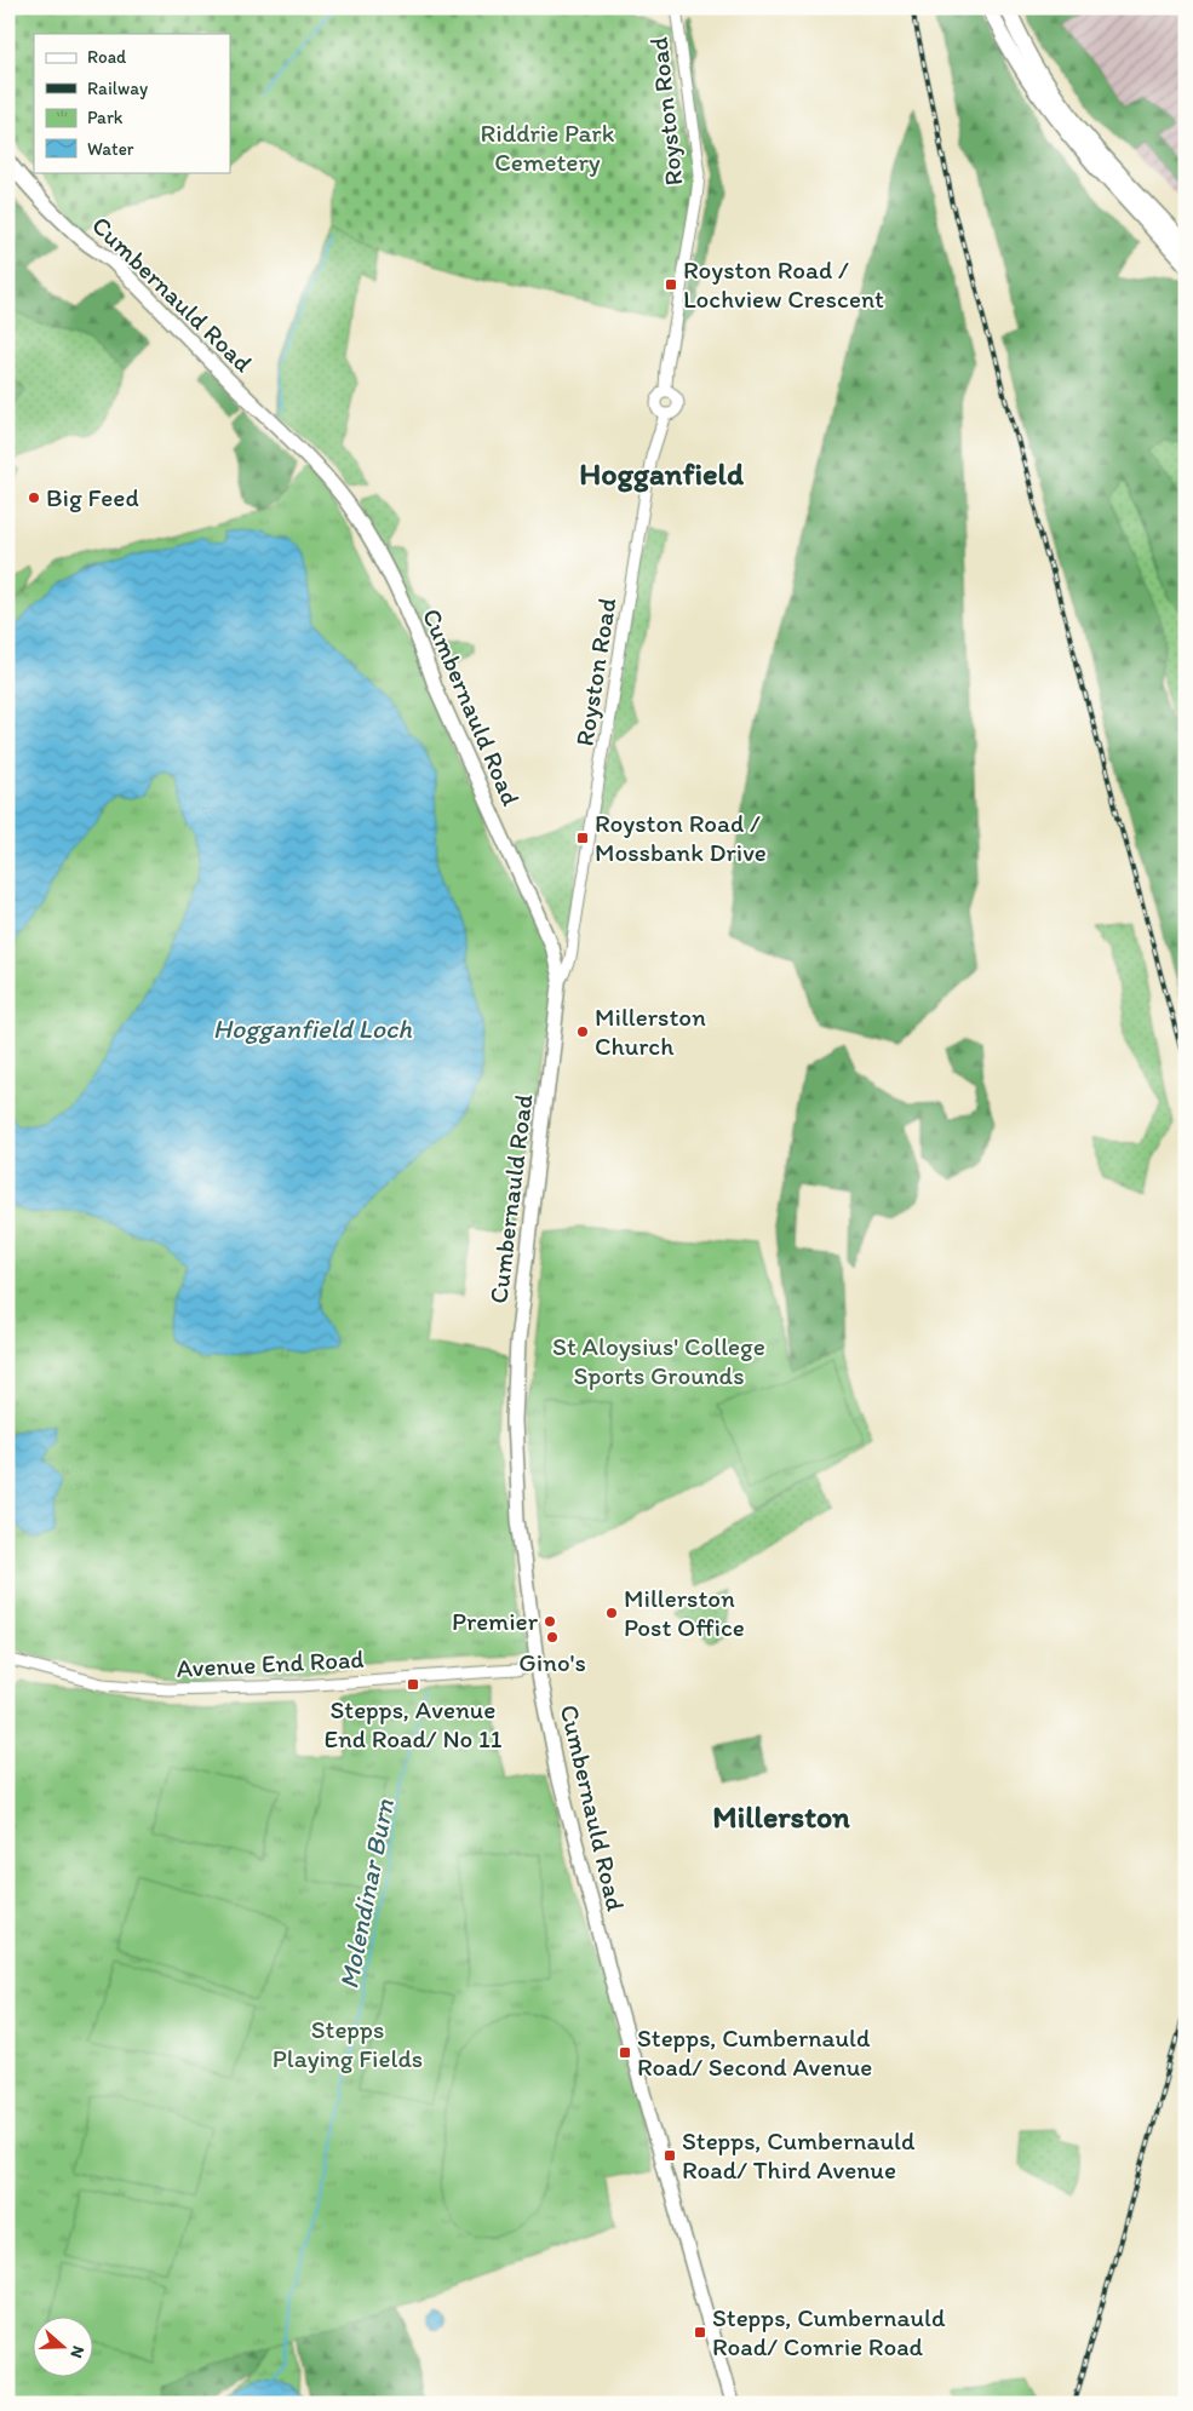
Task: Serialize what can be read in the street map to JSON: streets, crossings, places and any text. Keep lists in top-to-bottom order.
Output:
{
  "streets": {
    "main road": ["Cumbernauld Road"],
    "street": ["Royston Road", "Avenue End Road"]
  },
  "crossings": [
    ["Royston Road", "Cumbernauld Road"],
    ["Cumbernauld Road", "Avenue End Road"]
  ],
  "districts": ["Hogganfield", "Millerston"],
  "water": ["Hogganfield Loch", "Molendinar Burn"],
  "parks": ["Riddrie Park Cemetery", "St Aloysius' College Sports Grounds", "Stepps Playing Fields"],
  "places": {
    "transit": [
      "Royston Road / Lochview Crescent",
      "Royston Road / Mossbank Drive",
      "Stepps, Avenue End Road/ No 11",
      "Stepps, Cumbernauld Road/ Second Avenue",
      "Stepps, Cumbernauld Road/ Third Avenue",
      "Stepps, Cumbernauld Road/ Comrie Road"
    ],
    "other": [
      "Big Feed",
      "Millerston Church",
      "Millerston Post Office",
      "Premier",
      "Gino's"
    ]
  },
  "legend": [
    "Road",
    "Railway",
    "Park",
    "Water"
  ],
  "north": "right"
}
